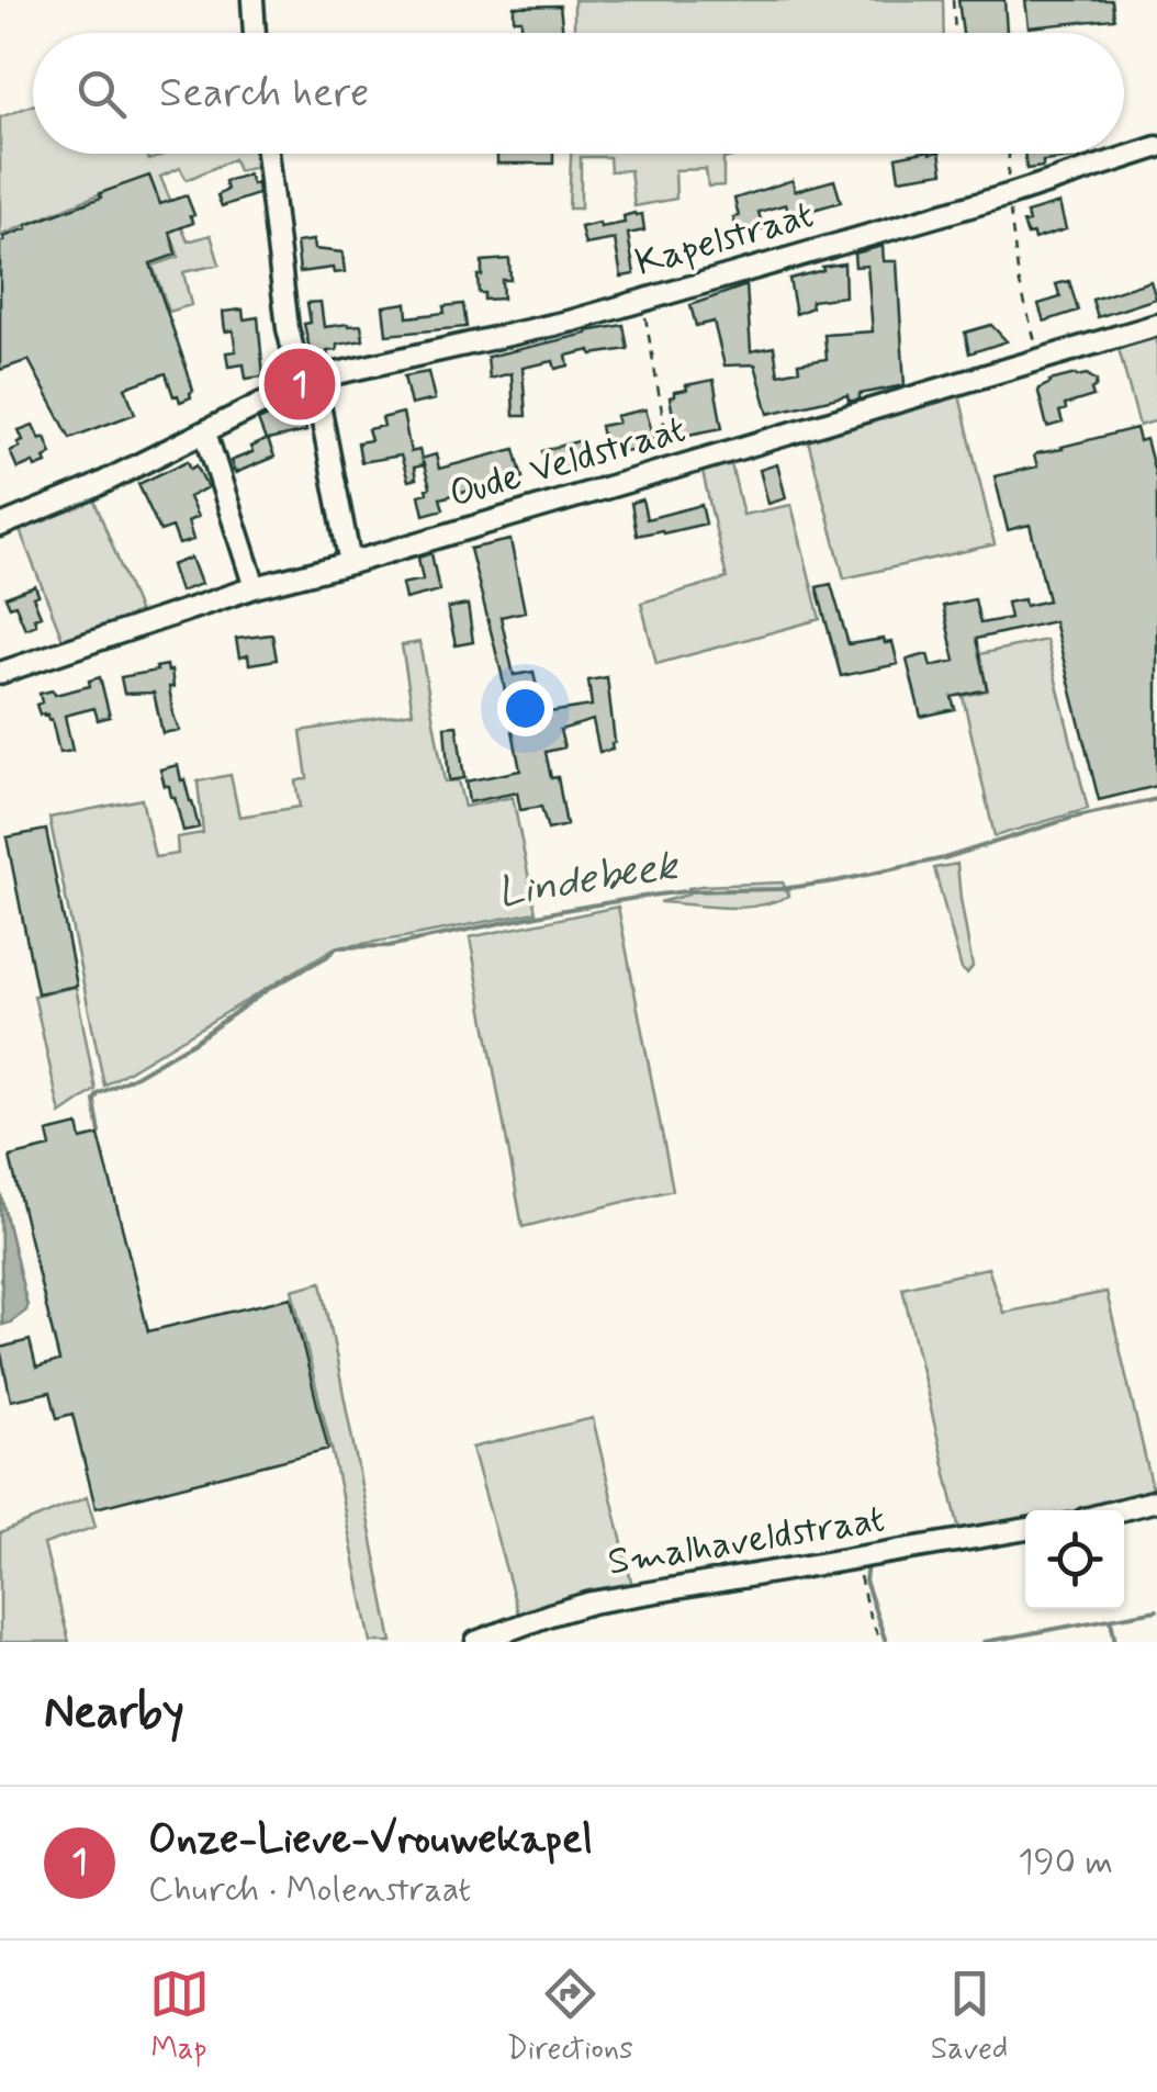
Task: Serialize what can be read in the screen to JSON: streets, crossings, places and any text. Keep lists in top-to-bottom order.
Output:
{
  "streets": {
    "street": ["Kapelstraat", "Oude Veldstraat", "Smalhaveldstraat"]
  },
  "water": ["Lindebeek"],
  "page": {
    "search": "Search here",
    "pins": "1",
    "heading": "Nearby",
    "list": [
      {
        "mark": "1",
        "name": "Onze-Lieve-Vrouwekapel",
        "note": "Church · Molenstraat",
        "value": "190 m"
      }
    ],
    "nav": ["Map", "Directions", "Saved"]
  }
}
